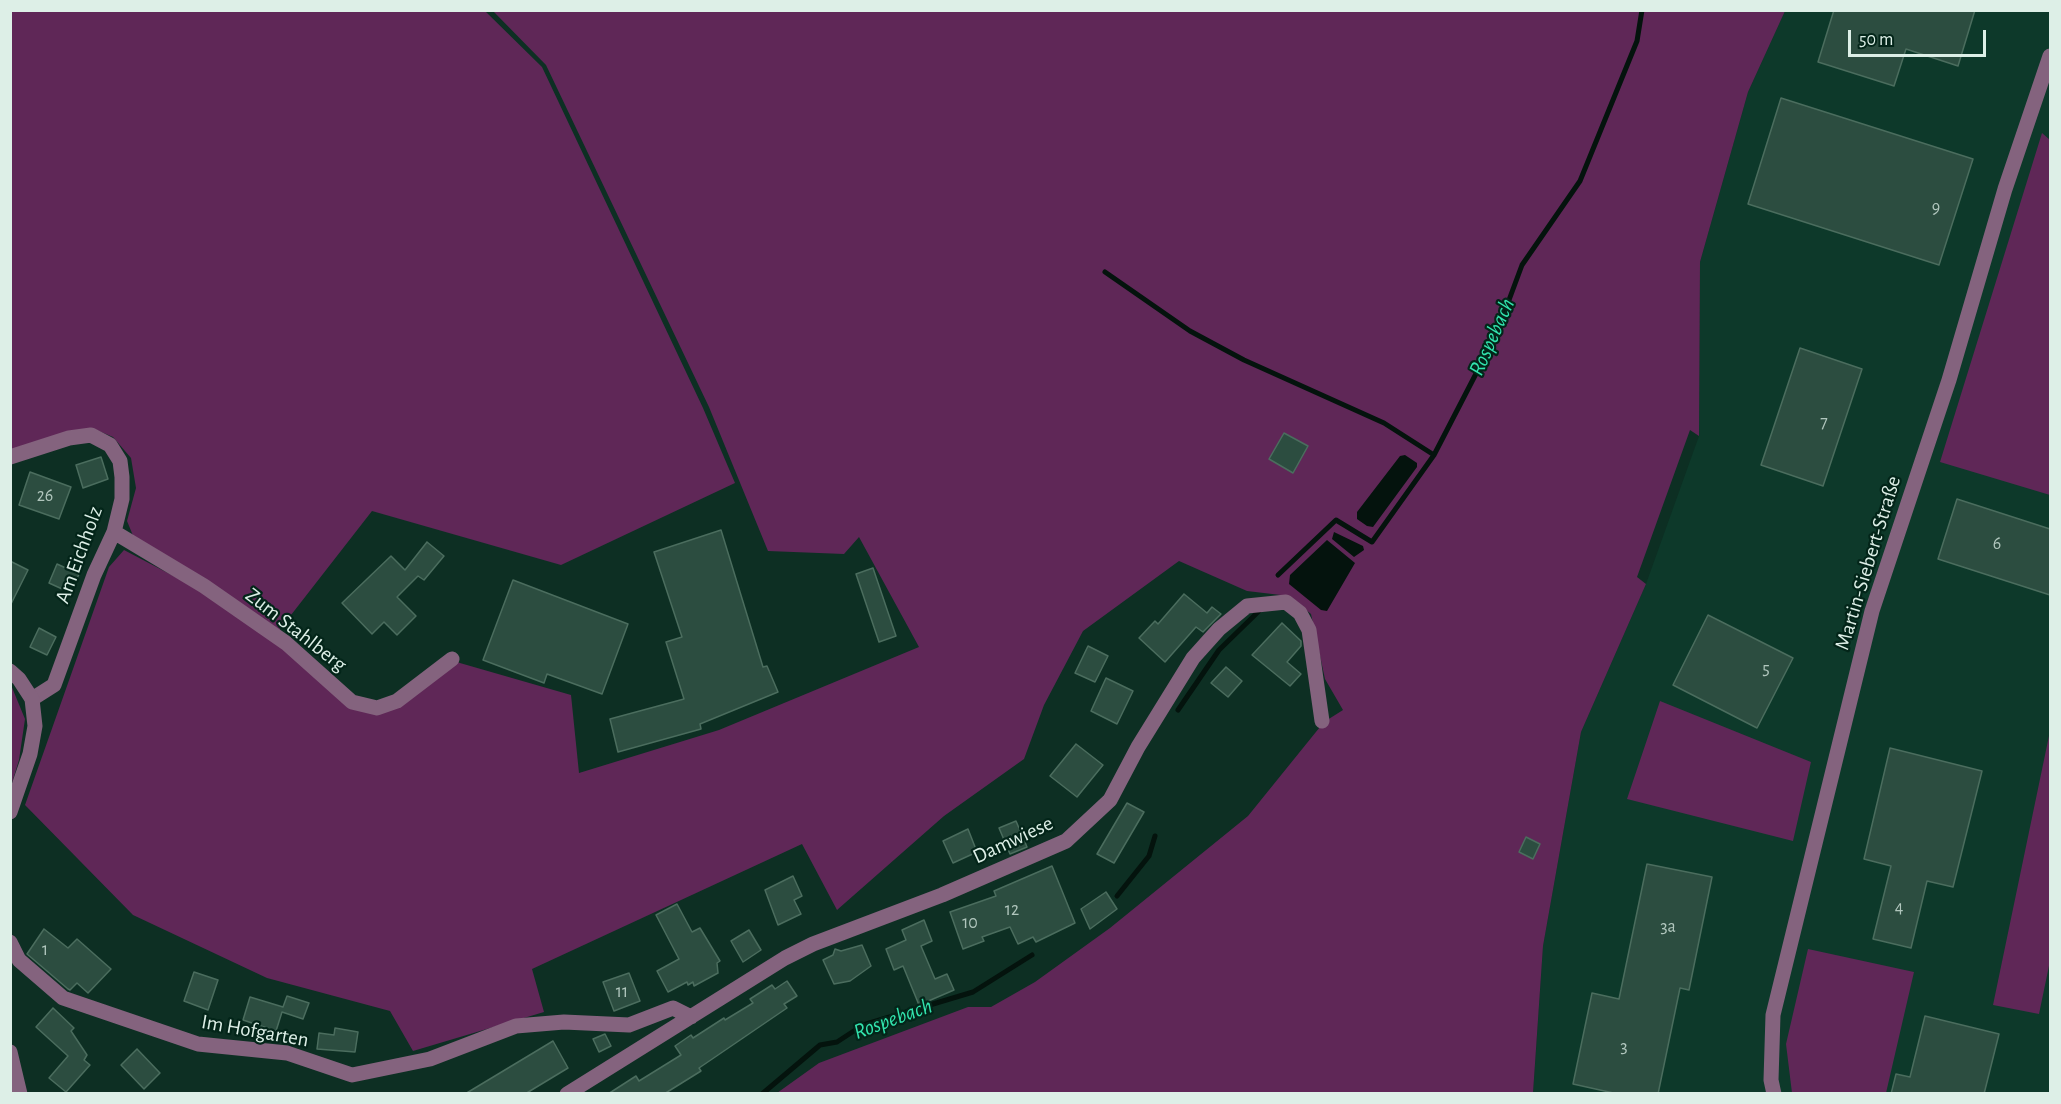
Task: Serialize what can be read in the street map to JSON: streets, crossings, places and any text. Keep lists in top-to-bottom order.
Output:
{
  "streets": {
    "street": [
      "Am Eichholz",
      "Martin-Siebert-Straße",
      "Zum Stahlberg",
      "Damwiese",
      "Im Hofgarten"
    ]
  },
  "crossings": [
    ["Am Eichholz", "Zum Stahlberg"],
    ["Damwiese", "Im Hofgarten"]
  ],
  "water": ["Rospebach"],
  "house_numbers": [
    "9",
    "7",
    "26",
    "6",
    "5",
    "4",
    "12",
    "10",
    "3a",
    "1",
    "11",
    "3"
  ],
  "scale_bar": "50 m"
}
